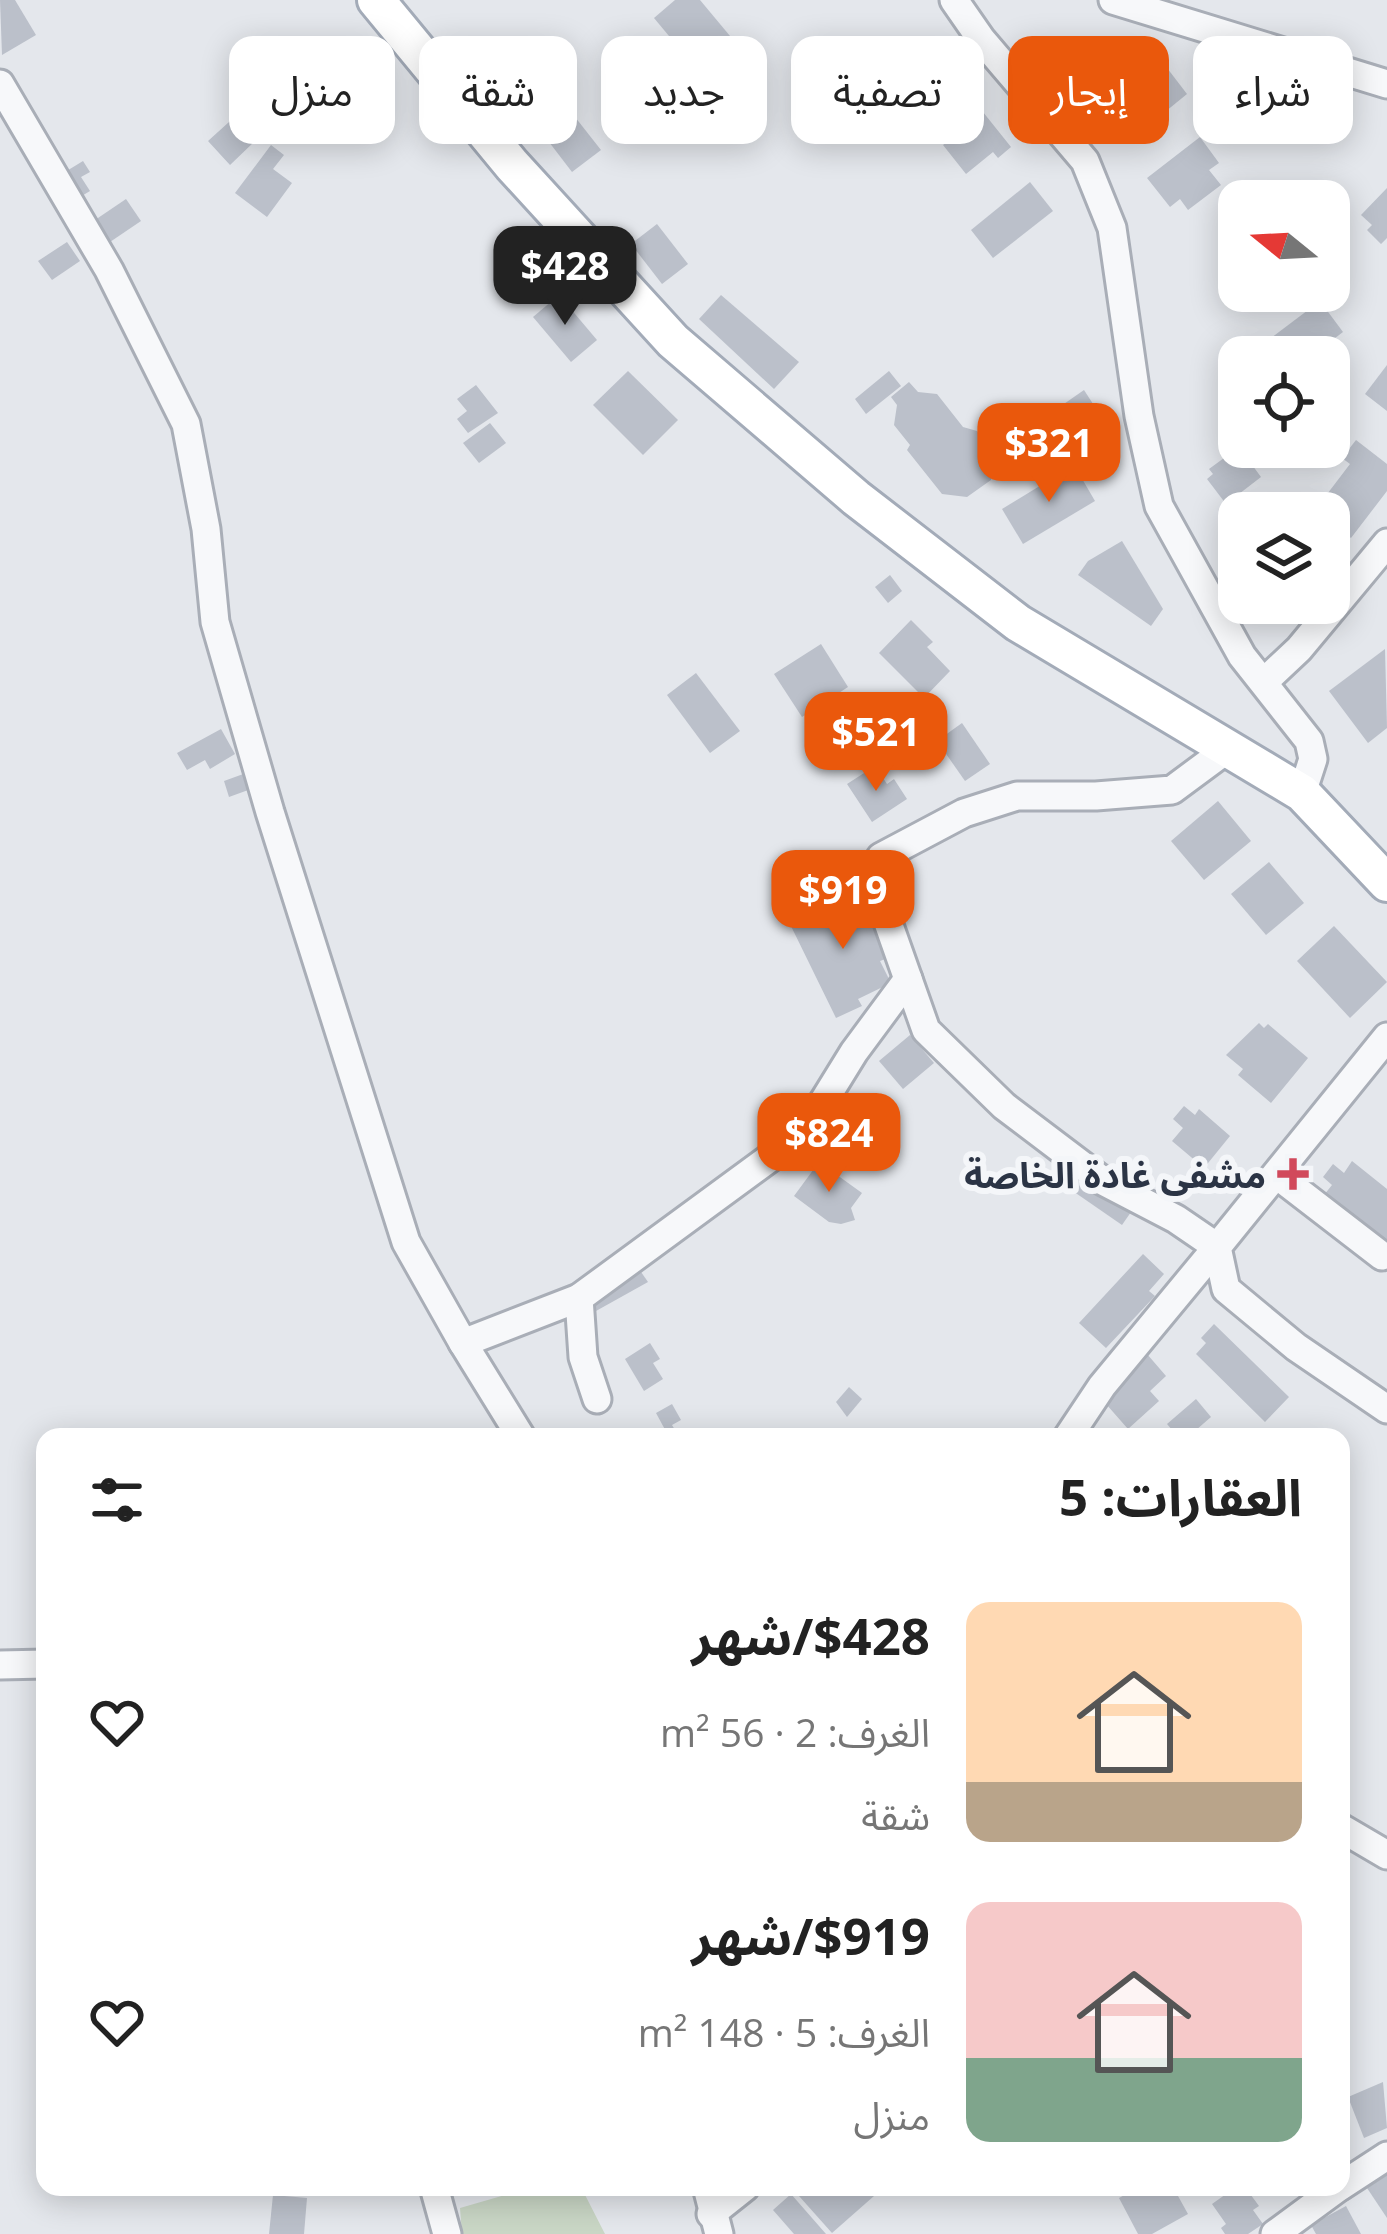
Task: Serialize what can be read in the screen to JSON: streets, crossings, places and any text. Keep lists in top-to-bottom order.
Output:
{
  "places": {
    "health": ["مشفى غادة الخاصة"]
  },
  "north": "left",
  "page": {
    "chip": [
      "شراء",
      "إيجار",
      "تصفية",
      "جديد",
      "شقة",
      "منزل"
    ],
    "price": [
      "$428",
      "$321",
      "$521",
      "$919",
      "$824"
    ],
    "heading": "العقارات: 5",
    "list": [
      {
        "name": "$428/شهر",
        "note": "الغرف: 2 · 56 m² · شقة"
      },
      {
        "name": "$919/شهر",
        "note": "الغرف: 5 · 148 m² · منزل"
      }
    ]
  }
}
